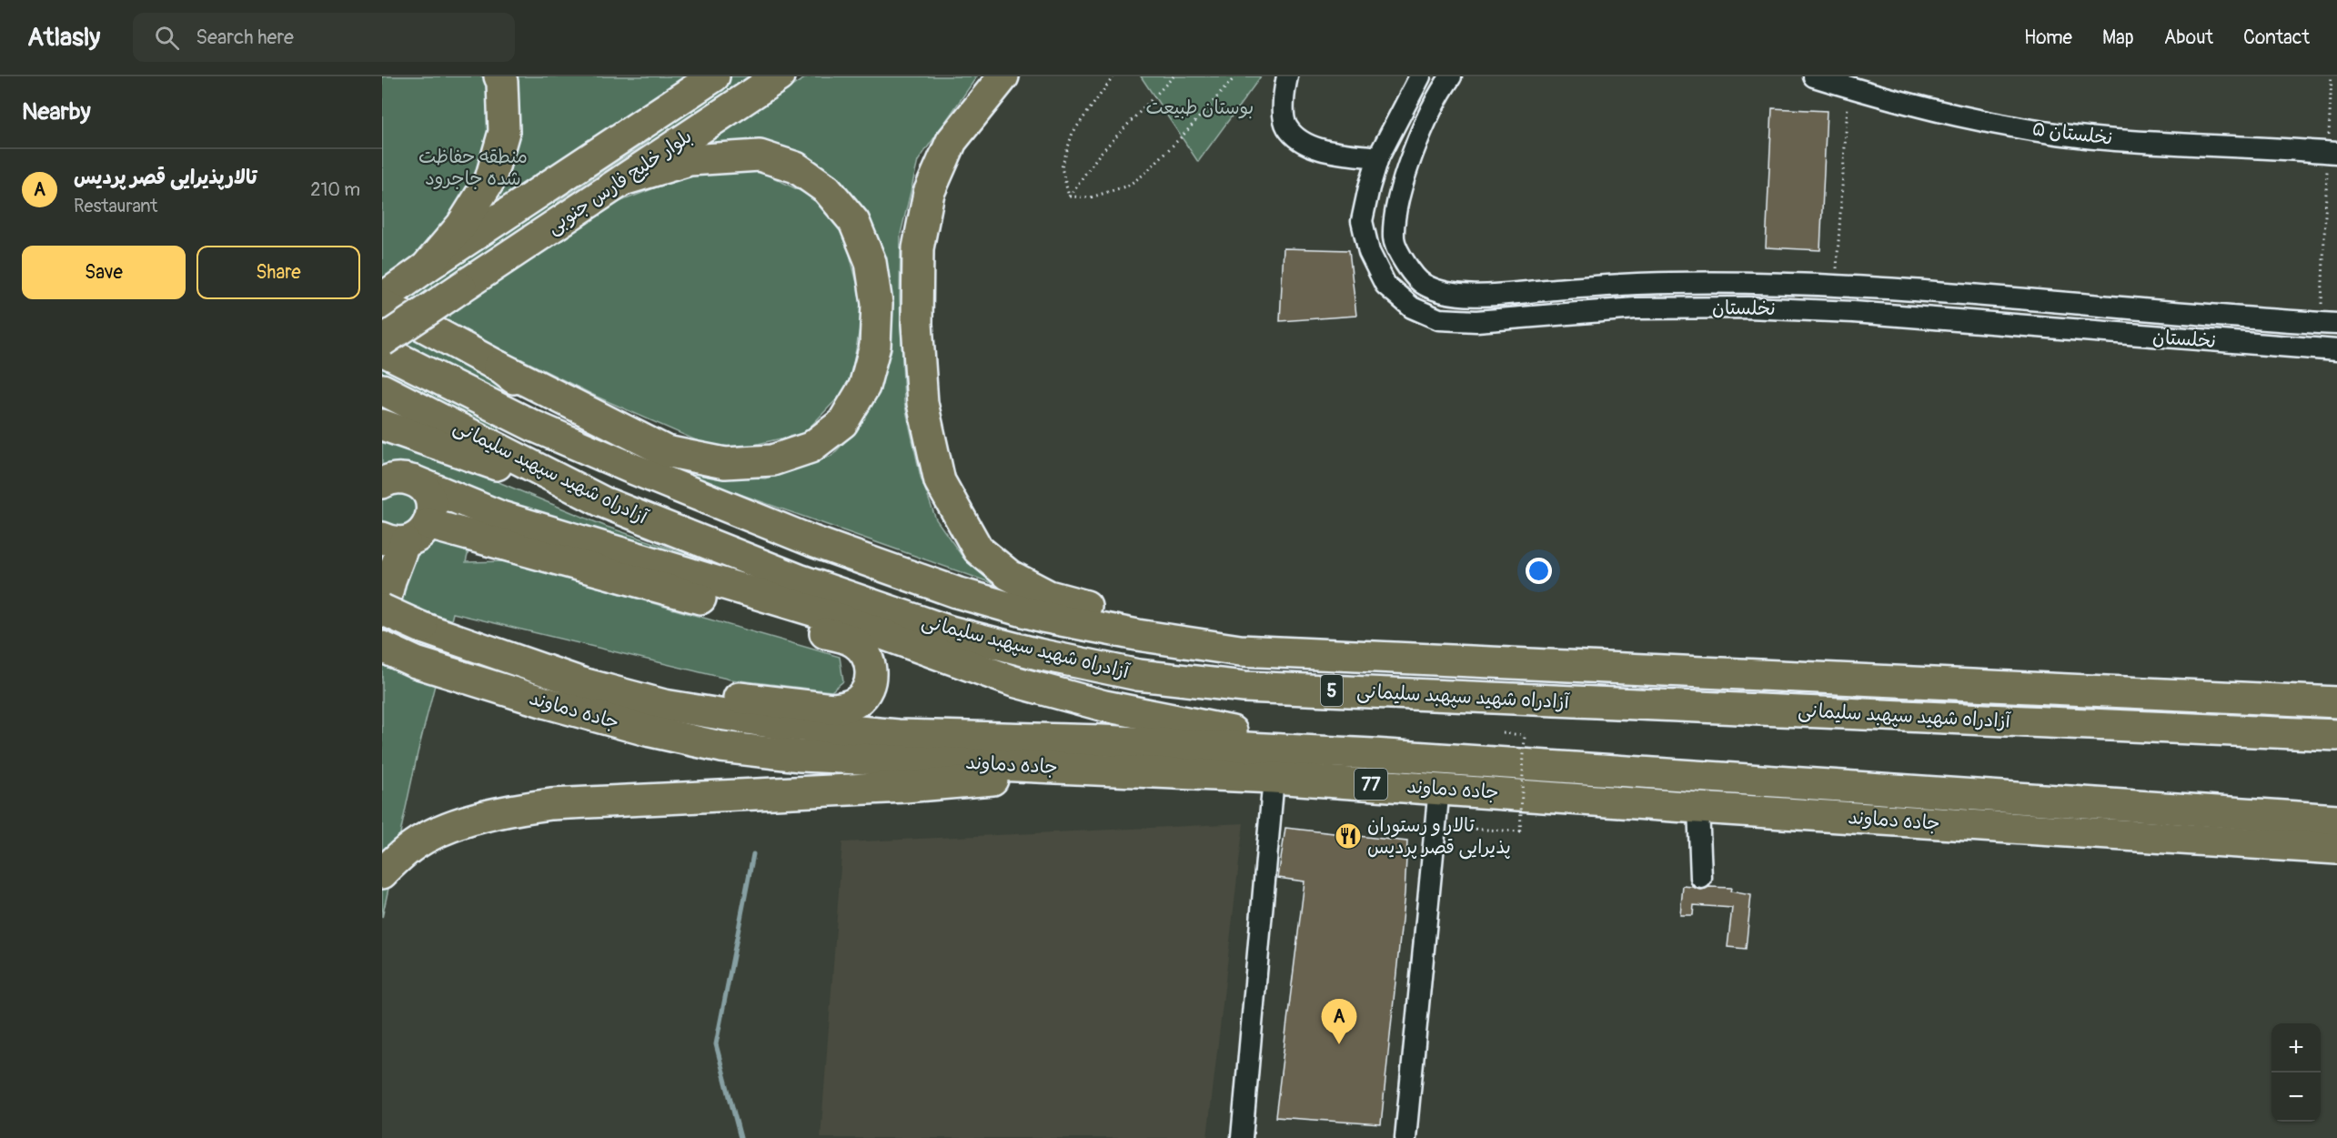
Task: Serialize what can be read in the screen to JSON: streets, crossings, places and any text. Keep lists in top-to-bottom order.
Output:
{
  "streets": {
    "highway": [
      "بلوار خلیج فارس جنوبی",
      "آزادراه شهید سپهبد سلیمانی",
      "5",
      "جاده دماوند",
      "77"
    ],
    "street": ["نخلستان ۵", "نخلستان"]
  },
  "parks": ["بوستان طبیعت", "منطقه حفاظت شده جاجرود"],
  "places": {
    "restaurant": ["تالار و رستوران پذیرایی قصر پردیس"]
  },
  "page": {
    "header": "Atlasly",
    "search": "Search here",
    "nav": [
      "Home",
      "Map",
      "About",
      "Contact"
    ],
    "heading": "Nearby",
    "list": [
      {
        "mark": "A",
        "name": "تالارپذیرایی قصر پردیس",
        "note": "Restaurant",
        "value": "210 m"
      }
    ],
    "buttons": ["Save", "Share"],
    "pins": "A",
    "map_buttons": ["+", "−"]
  }
}
